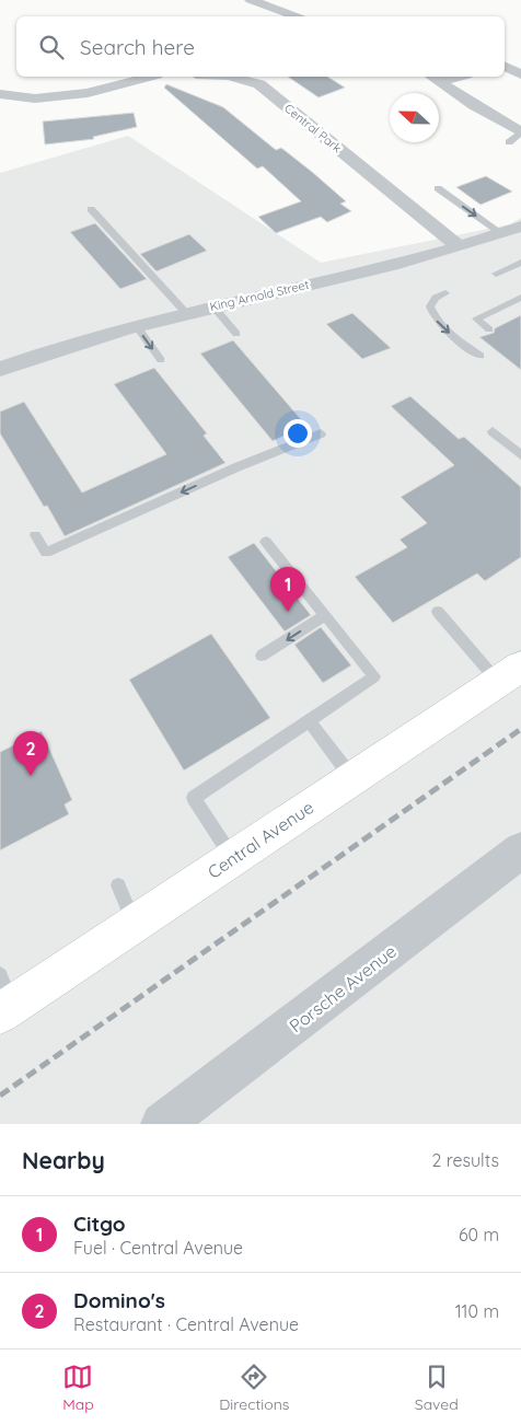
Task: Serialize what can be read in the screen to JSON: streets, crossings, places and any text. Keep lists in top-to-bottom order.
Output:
{
  "streets": {
    "main road": ["Central Avenue"],
    "street": ["Central Park", "King Arnold Street", "Porsche Avenue"]
  },
  "crossings": [
    ["Central Park", "King Arnold Street"]
  ],
  "north": "left",
  "page": {
    "search": "Search here",
    "pins": ["1", "2"],
    "heading": ["Nearby", "2 results"],
    "list": [
      {
        "mark": "1",
        "name": "Citgo",
        "note": "Fuel · Central Avenue",
        "value": "60 m"
      },
      {
        "mark": "2",
        "name": "Domino's",
        "note": "Restaurant · Central Avenue",
        "value": "110 m"
      }
    ],
    "nav": ["Map", "Directions", "Saved"]
  }
}
